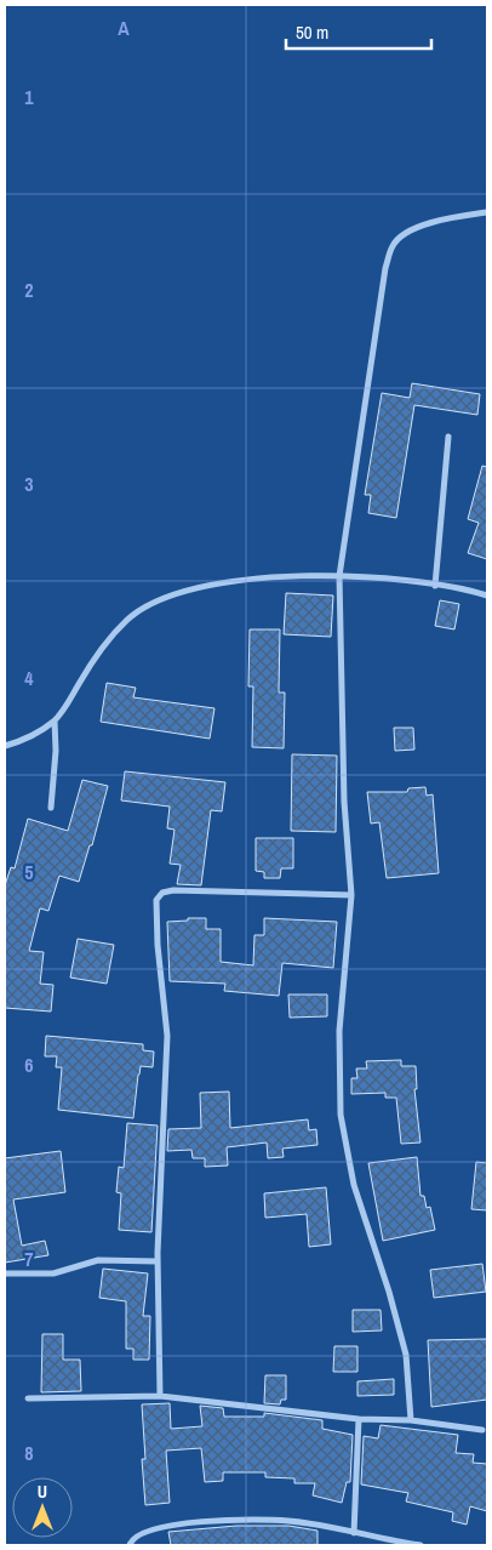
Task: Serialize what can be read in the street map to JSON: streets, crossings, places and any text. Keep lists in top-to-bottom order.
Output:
{
  "scale_bar": "50 m",
  "north": "top",
  "grid": {
    "columns": ["A"],
    "rows": [
      "1",
      "2",
      "3",
      "4",
      "5",
      "6",
      "7",
      "8"
    ]
  }
}
